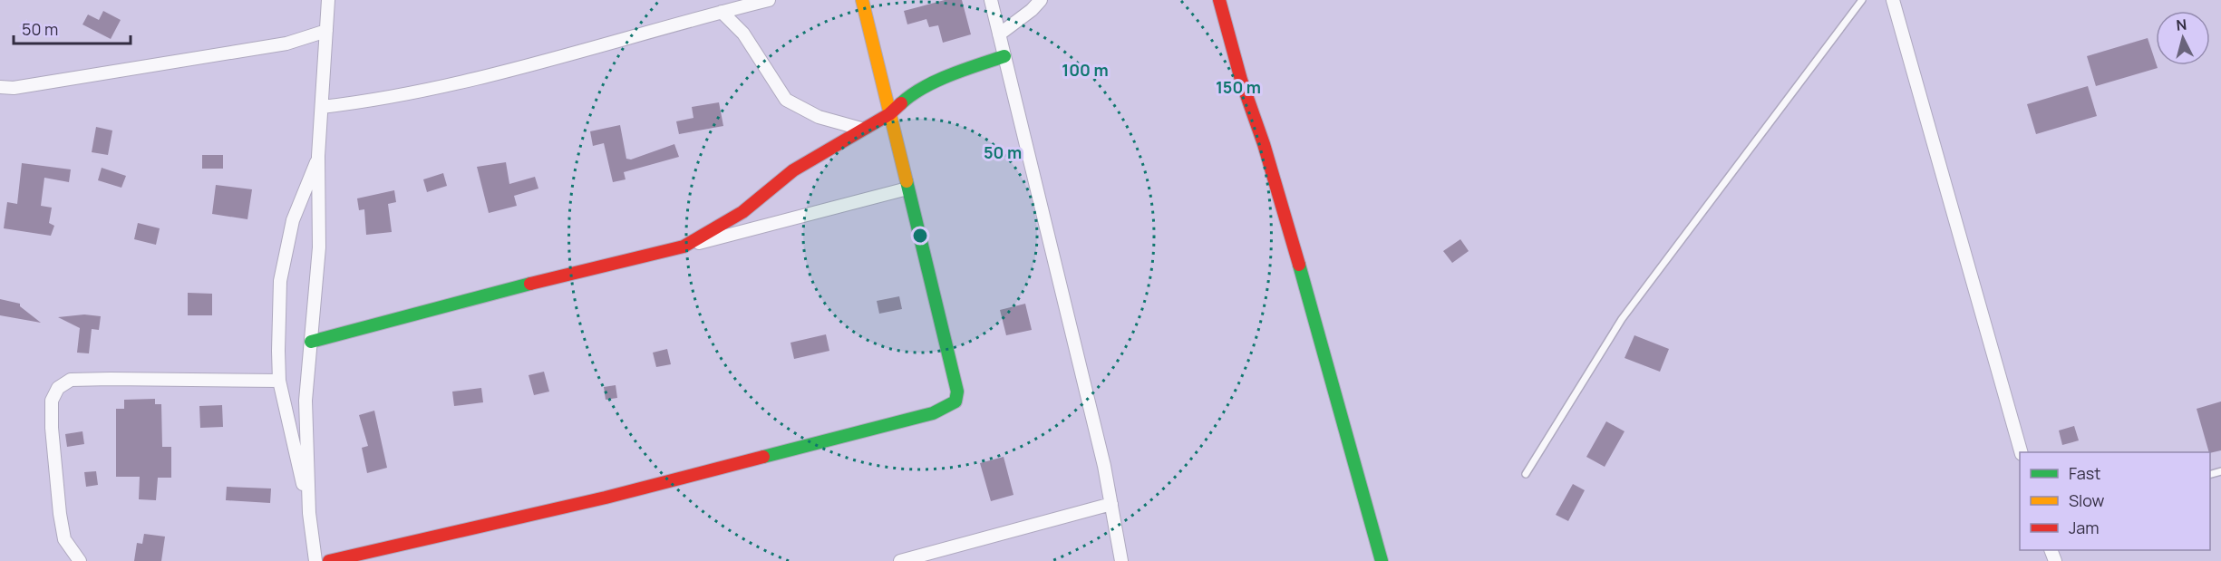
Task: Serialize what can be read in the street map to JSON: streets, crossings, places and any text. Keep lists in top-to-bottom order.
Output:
{
  "legend": ["Fast", "Slow", "Jam"],
  "scale_bar": "50 m",
  "north": "top",
  "rings": ["100 m", "150 m", "50 m"]
}
